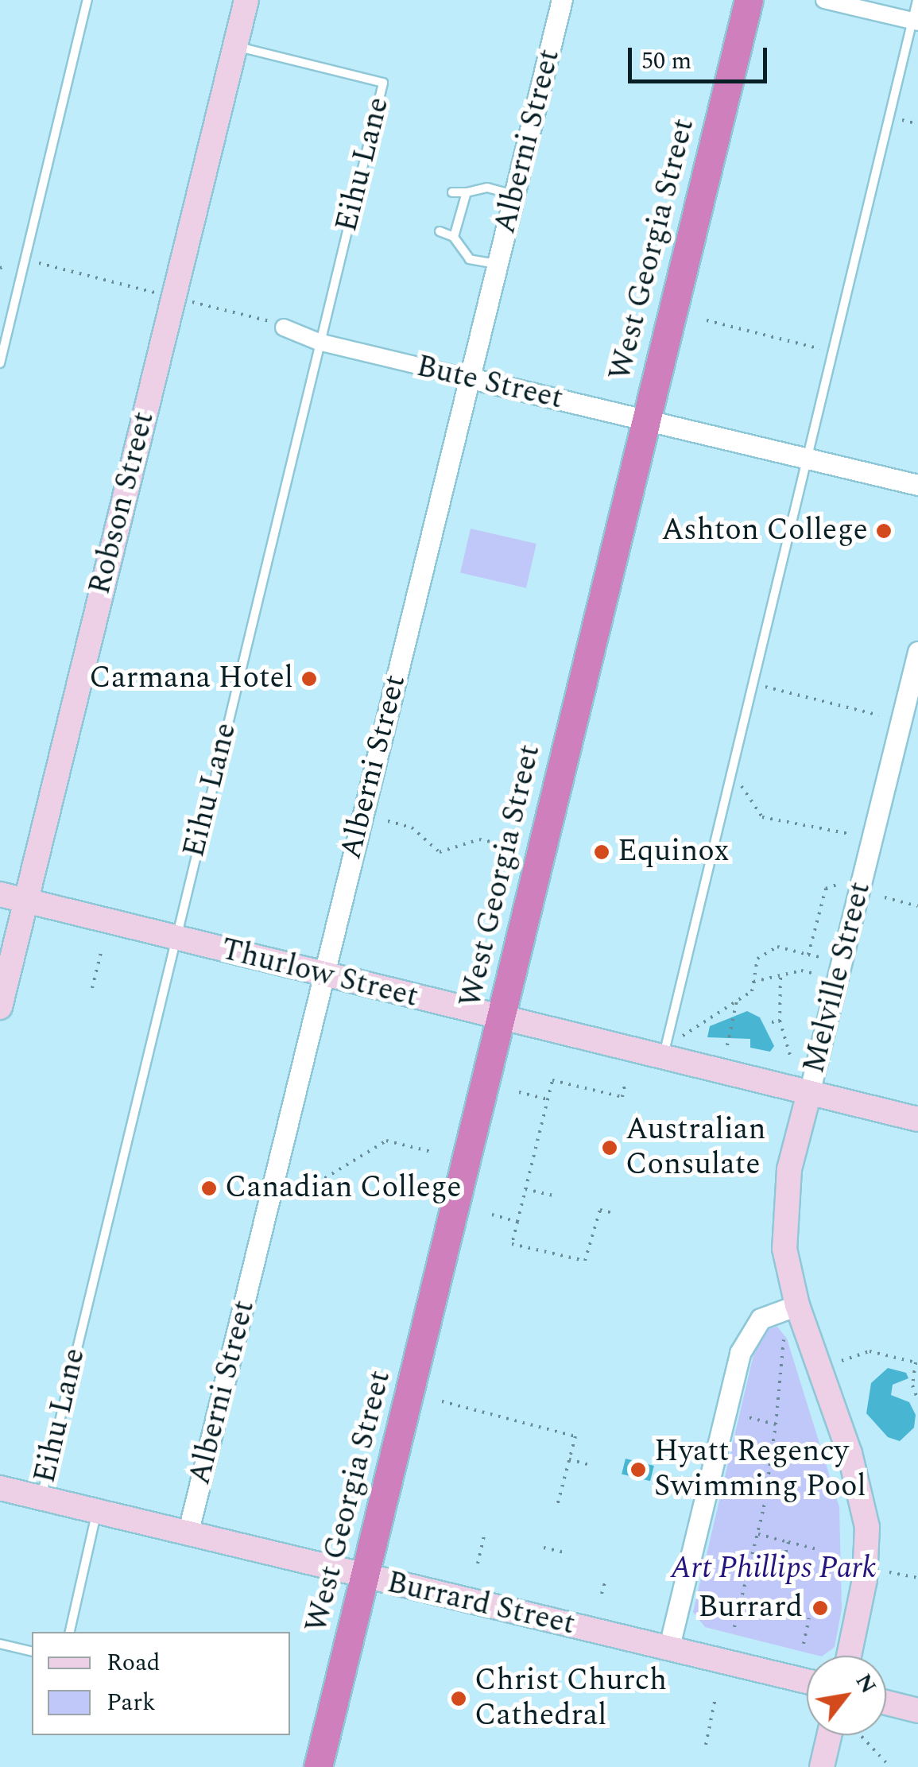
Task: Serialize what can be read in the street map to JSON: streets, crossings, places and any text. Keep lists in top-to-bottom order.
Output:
{
  "streets": {
    "highway": ["West Georgia Street"],
    "main road": [
      "Robson Street",
      "Thurlow Street",
      "Melville Street",
      "Burrard Street"
    ],
    "street": ["Alberni Street", "Bute Street"],
    "lane": ["Eihu Lane"]
  },
  "crossings": [
    ["Alberni Street", "Bute Street"],
    ["Alberni Street", "Thurlow Street"],
    ["Alberni Street", "Burrard Street"],
    ["Eihu Lane", "Bute Street"],
    ["Eihu Lane", "Robson Street"],
    ["Eihu Lane", "Thurlow Street"],
    ["Eihu Lane", "Burrard Street"],
    ["West Georgia Street", "Bute Street"],
    ["West Georgia Street", "Thurlow Street"],
    ["West Georgia Street", "Burrard Street"],
    ["Robson Street", "Thurlow Street"],
    ["Thurlow Street", "Melville Street"]
  ],
  "parks": ["Art Phillips Park"],
  "places": [
    "Ashton College",
    "Carmana Hotel",
    "Equinox",
    "Australian Consulate",
    "Canadian College",
    "Hyatt Regency Swimming Pool",
    "Burrard",
    "Christ Church Cathedral"
  ],
  "legend": ["Road", "Park"],
  "scale_bar": "50 m",
  "north": "top right"
}
